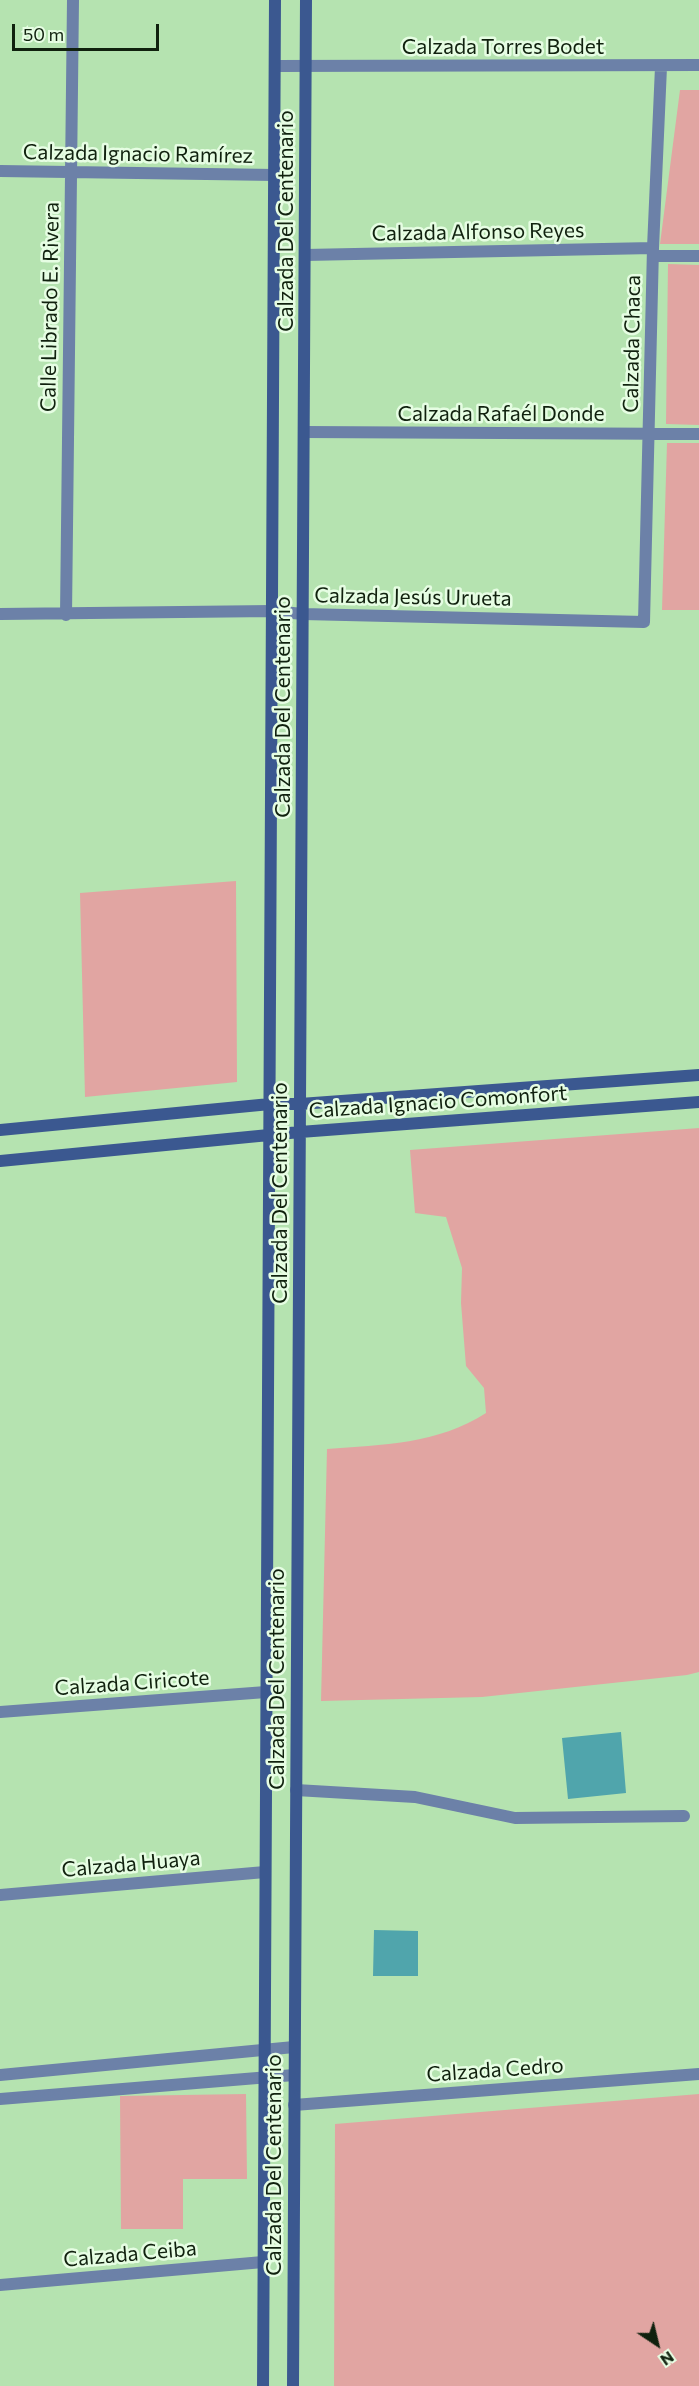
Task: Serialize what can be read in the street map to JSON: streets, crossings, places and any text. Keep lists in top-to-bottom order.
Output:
{
  "streets": {
    "main road": ["Calzada Del Centenario", "Calzada Ignacio Comonfort"],
    "street": [
      "Calzada Torres Bodet",
      "Calzada Ignacio Ramírez",
      "Calzada Alfonso Reyes",
      "Calle Librado E. Rivera",
      "Calzada Chaca",
      "Calzada Rafaél Donde",
      "Calzada Jesús Urueta",
      "Calzada Ciricote",
      "Calzada Huaya",
      "Calzada Cedro",
      "Calzada Ceiba"
    ]
  },
  "crossings": [
    ["Calzada Torres Bodet", "Calzada Del Centenario"],
    ["Calzada Torres Bodet", "Calzada Chaca"],
    ["Calzada Ignacio Ramírez", "Calzada Del Centenario"],
    ["Calzada Ignacio Ramírez", "Calle Librado E. Rivera"],
    ["Calzada Del Centenario", "Calzada Alfonso Reyes"],
    ["Calzada Del Centenario", "Calzada Rafaél Donde"],
    ["Calzada Del Centenario", "Calzada Jesús Urueta"],
    ["Calzada Del Centenario", "Calzada Ignacio Comonfort"],
    ["Calzada Del Centenario", "Calzada Ciricote"],
    ["Calzada Del Centenario", "Calzada Huaya"],
    ["Calzada Del Centenario", "Calzada Cedro"],
    ["Calzada Del Centenario", "Calzada Ceiba"],
    ["Calzada Alfonso Reyes", "Calzada Chaca"],
    ["Calle Librado E. Rivera", "Calzada Jesús Urueta"],
    ["Calzada Chaca", "Calzada Rafaél Donde"],
    ["Calzada Chaca", "Calzada Jesús Urueta"]
  ],
  "scale_bar": "50 m",
  "north": "bottom right"
}
